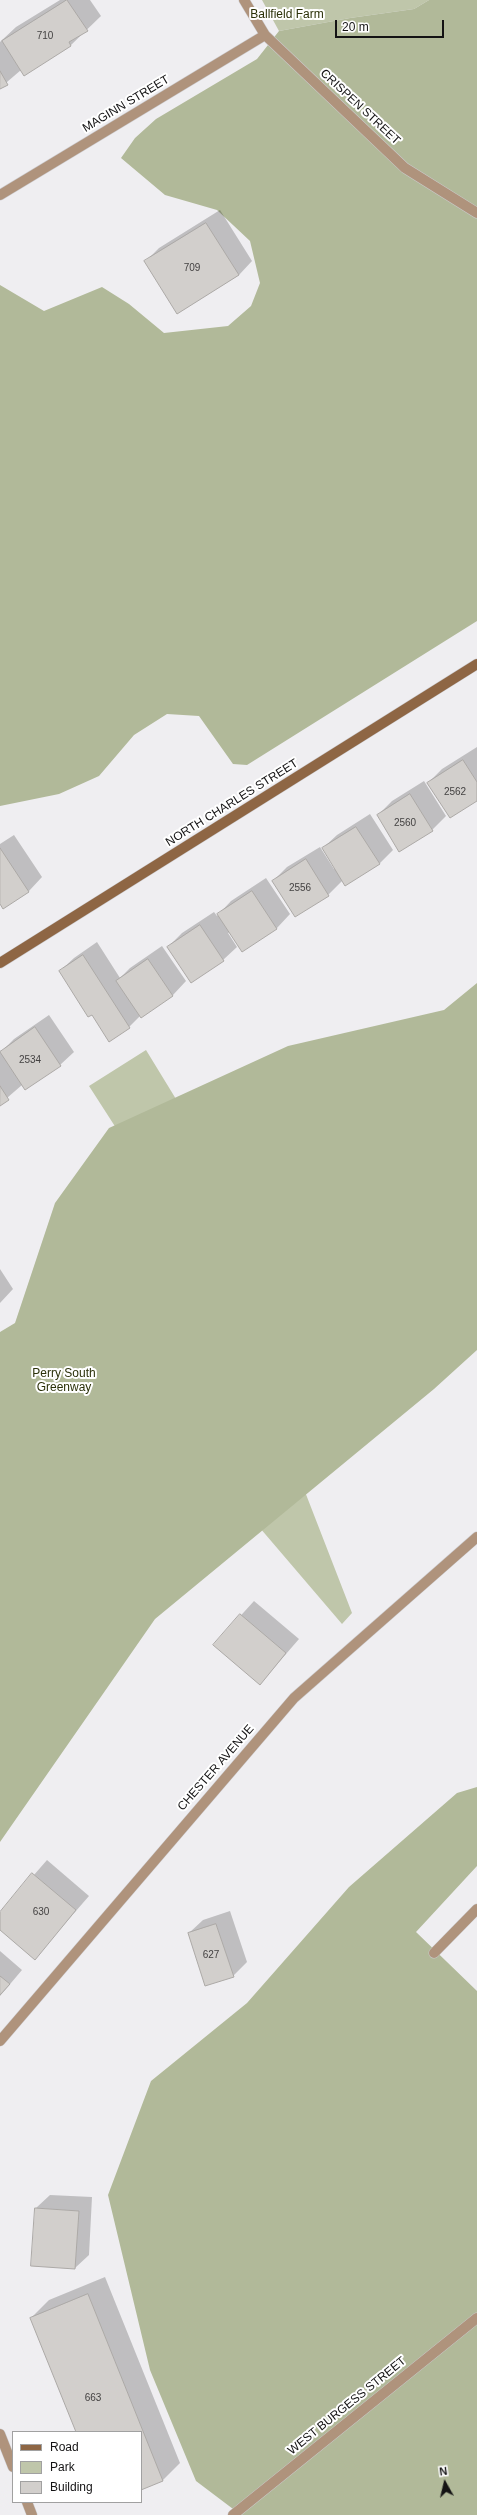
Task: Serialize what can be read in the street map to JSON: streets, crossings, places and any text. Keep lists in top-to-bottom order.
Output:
{
  "streets": {
    "street": [
      "MAGINN STREET",
      "CRISPEN STREET",
      "NORTH CHARLES STREET",
      "CHESTER AVENUE",
      "WEST BURGESS STREET"
    ]
  },
  "crossings": [
    ["MAGINN STREET", "CRISPEN STREET"]
  ],
  "parks": ["Ballfield Farm", "Perry South Greenway"],
  "house_numbers": [
    "710",
    "709",
    "2562",
    "2560",
    "2556",
    "2534",
    "630",
    "627",
    "663"
  ],
  "legend": ["Road", "Park", "Building"],
  "scale_bar": "20 m",
  "north": "top"
}
